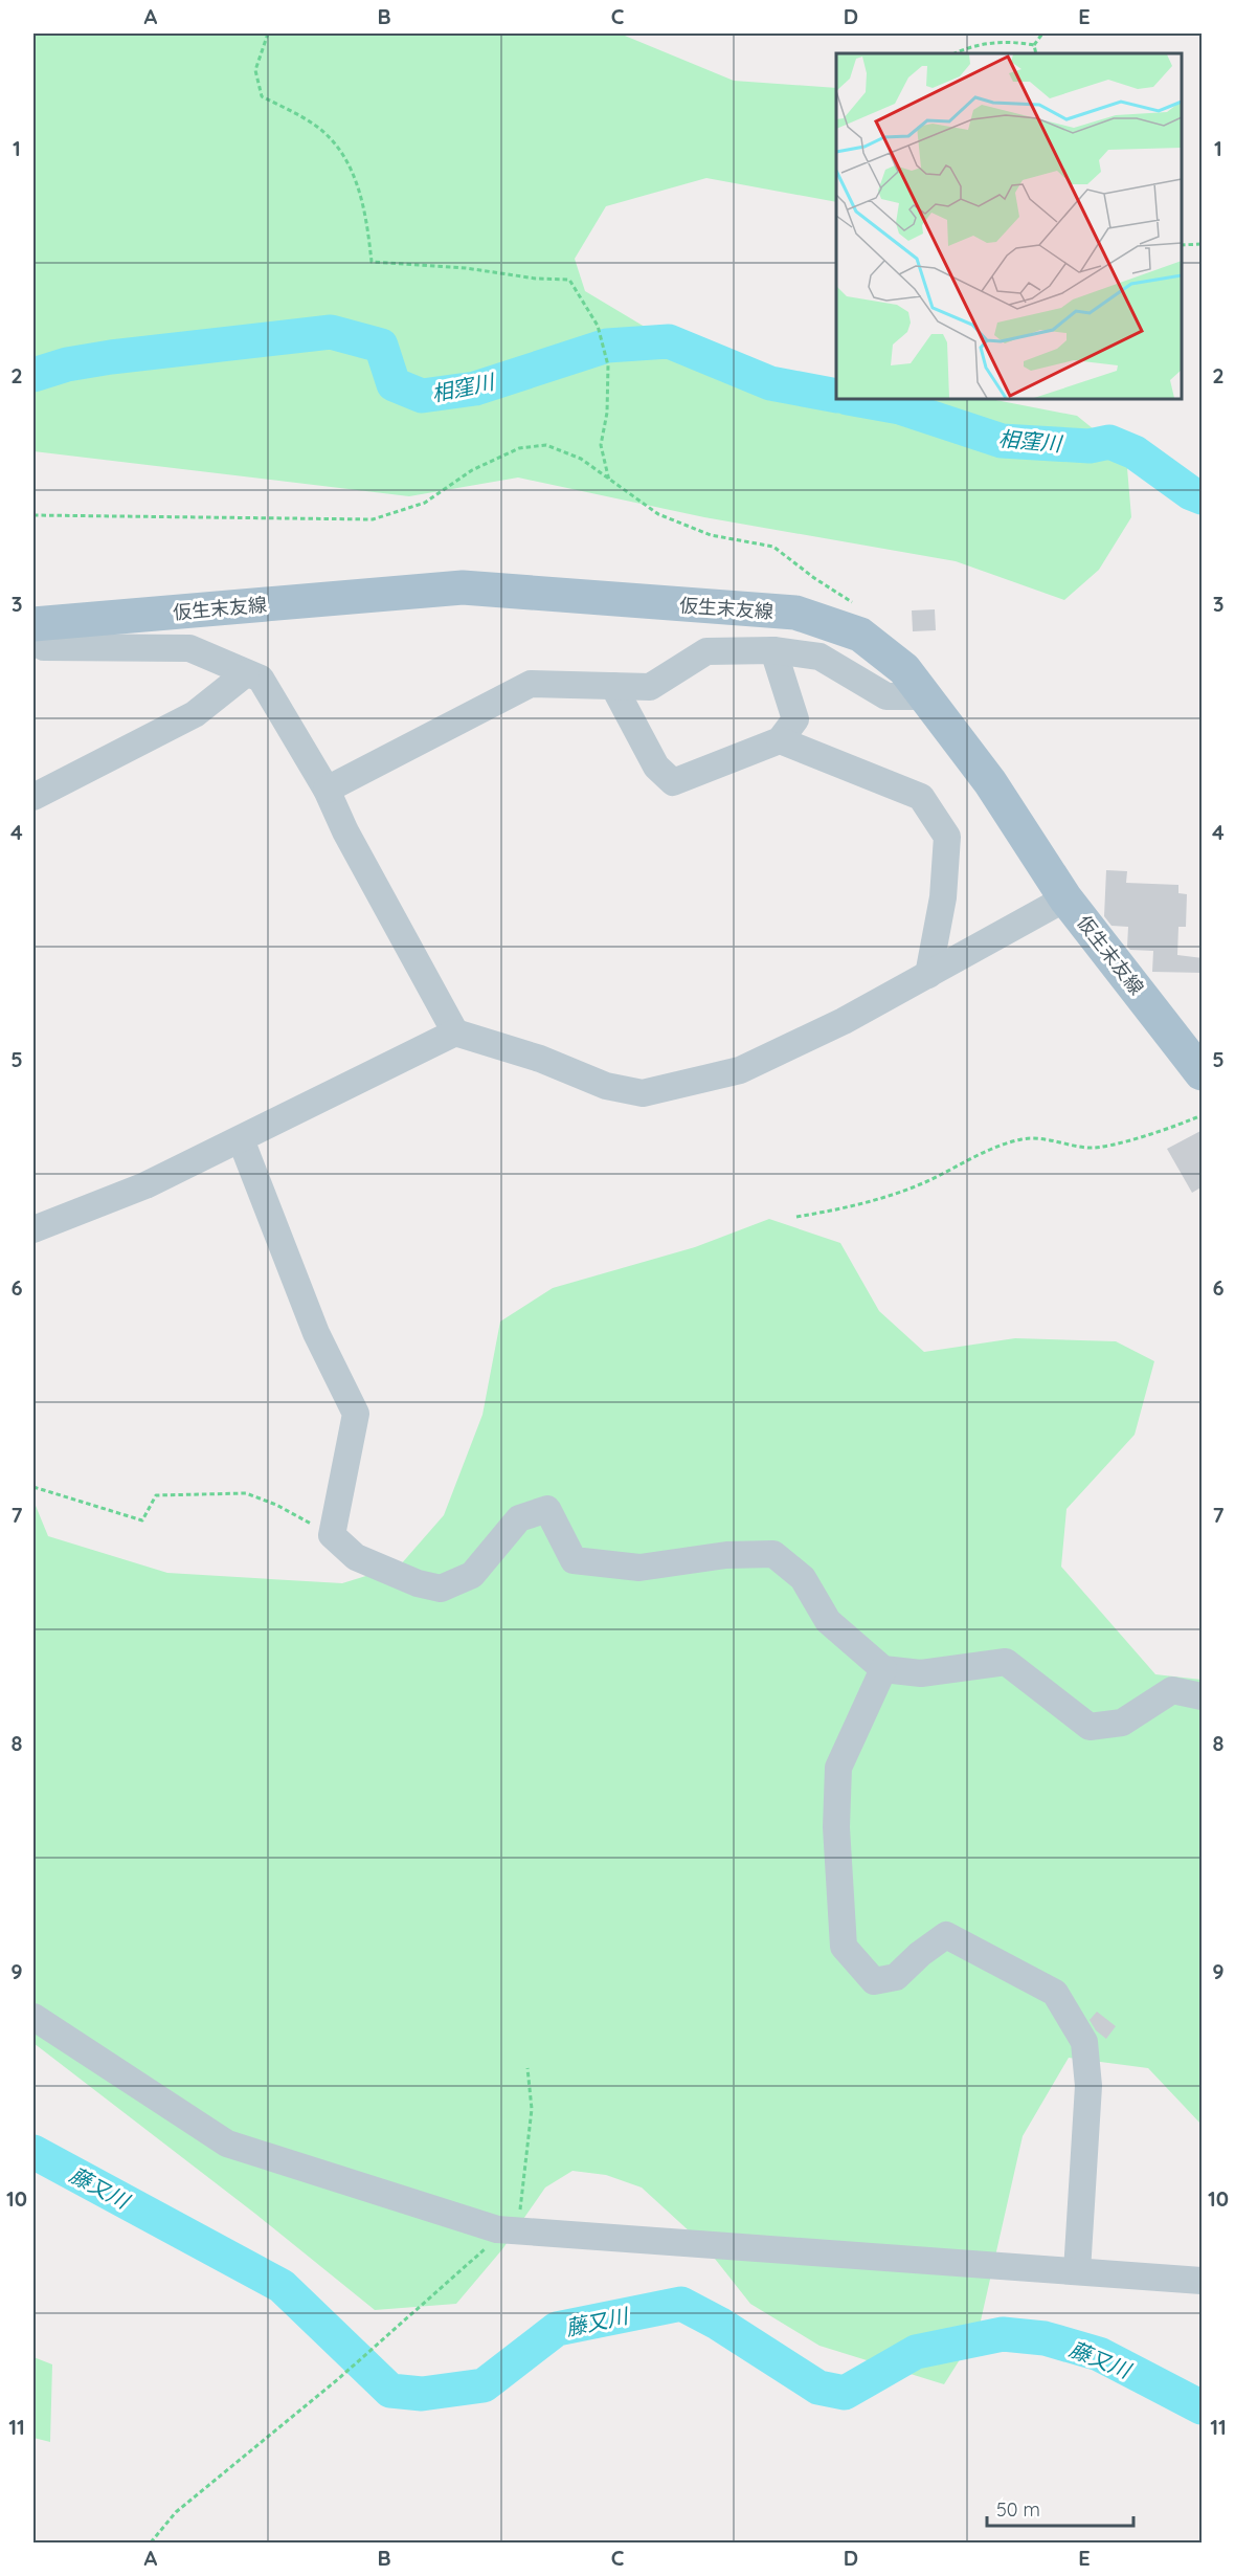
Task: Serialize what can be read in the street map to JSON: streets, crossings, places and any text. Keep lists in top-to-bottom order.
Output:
{
  "streets": {
    "main road": ["仮生末友線"]
  },
  "water": ["相窪川", "藤又川"],
  "scale_bar": "50 m",
  "grid": {
    "columns": [
      "A",
      "B",
      "C",
      "D",
      "E"
    ],
    "rows": [
      "1",
      "2",
      "3",
      "4",
      "5",
      "6",
      "7",
      "8",
      "9",
      "10",
      "11"
    ]
  }
}
